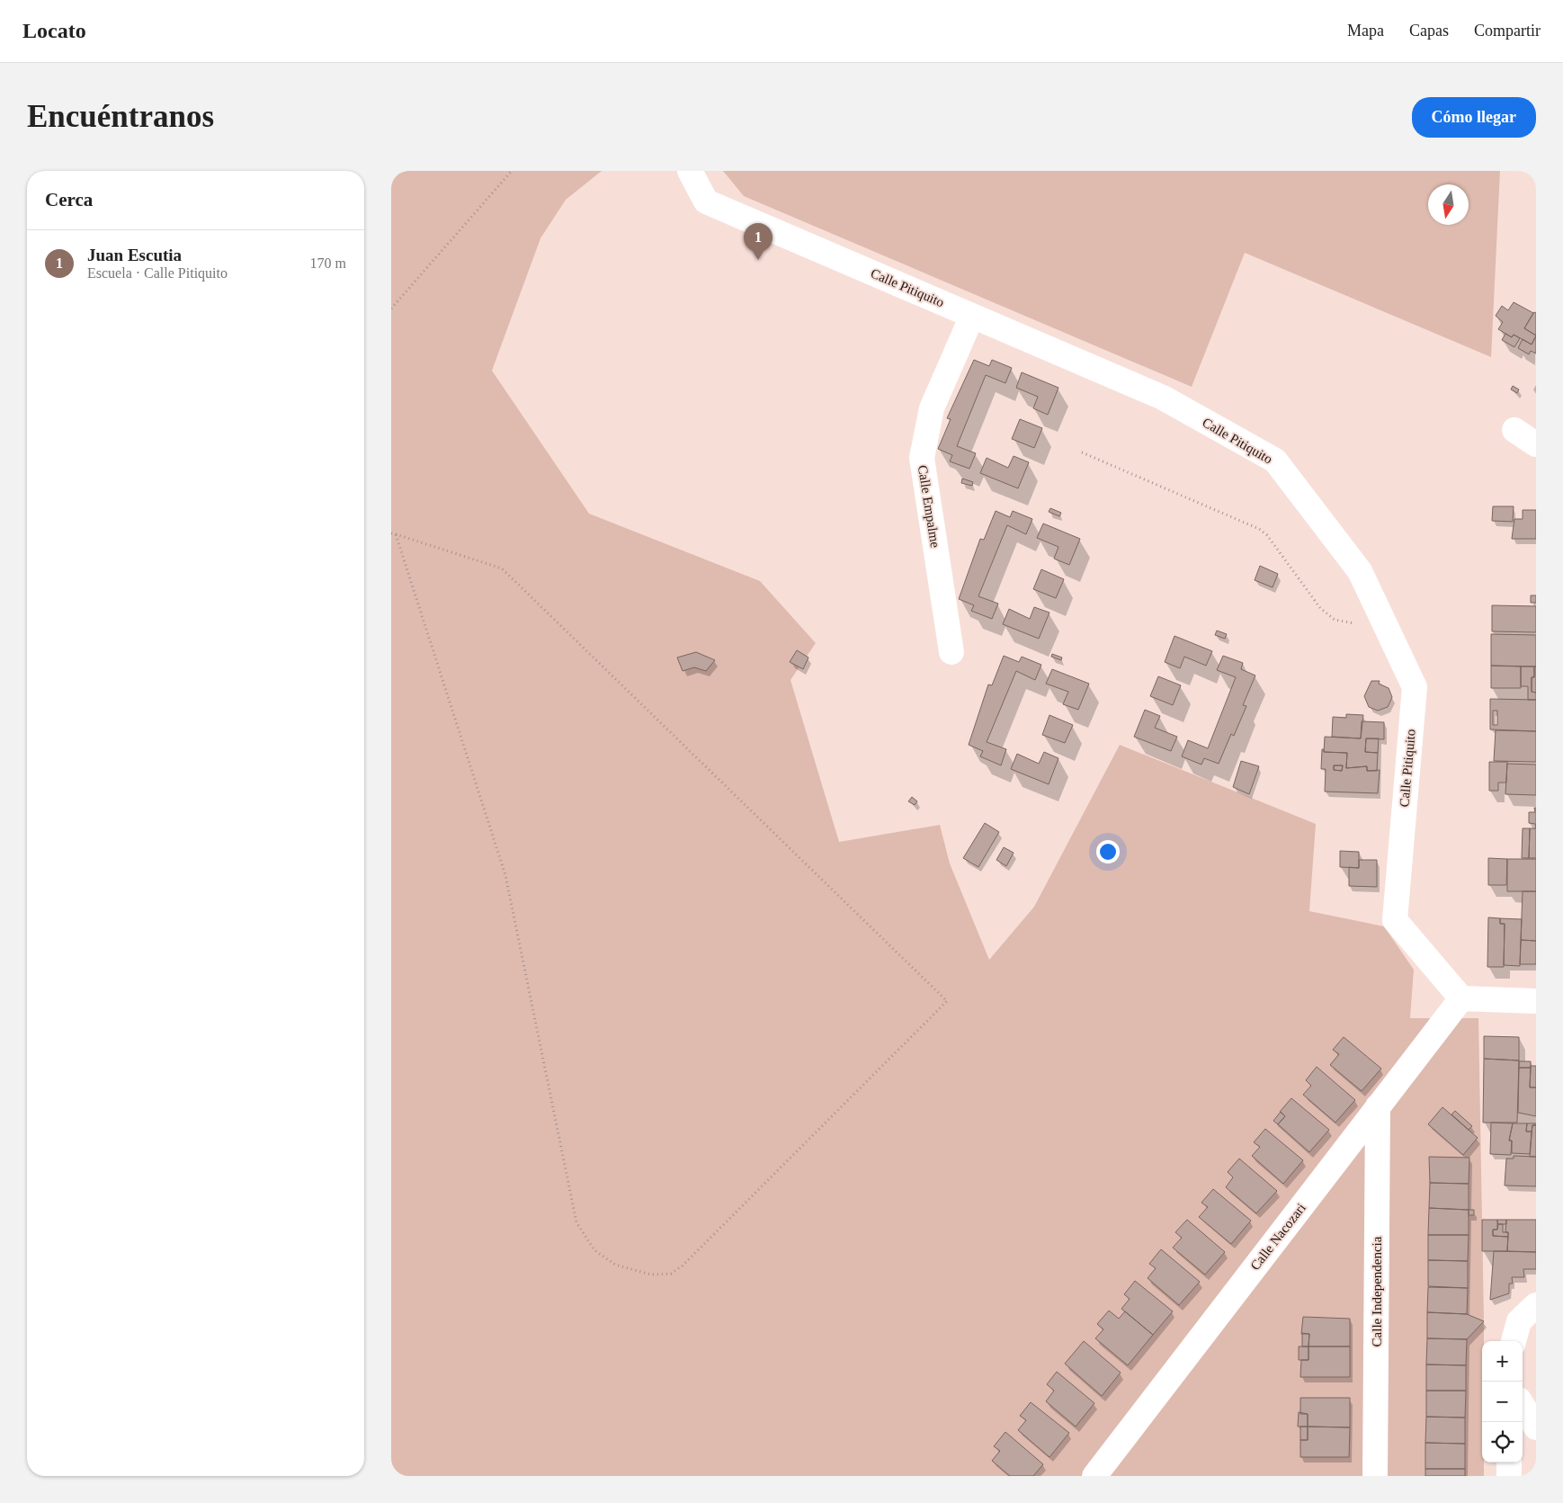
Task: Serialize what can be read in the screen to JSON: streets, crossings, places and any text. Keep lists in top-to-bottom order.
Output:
{
  "streets": {
    "street": [
      "Calle Pitiquito",
      "Calle Empalme",
      "Calle Nacozari",
      "Calle Independencia"
    ]
  },
  "crossings": [
    ["Calle Pitiquito", "Calle Empalme"],
    ["Calle Pitiquito", "Calle Nacozari"],
    ["Calle Nacozari", "Calle Independencia"]
  ],
  "north": "bottom",
  "page": {
    "header": "Locato",
    "nav": ["Mapa", "Capas", "Compartir"],
    "buttons": "Cómo llegar",
    "title": "Encuéntranos",
    "heading": "Cerca",
    "pins": "1",
    "list": [
      {
        "mark": "1",
        "name": "Juan Escutia",
        "note": "Escuela · Calle Pitiquito",
        "value": "170 m"
      }
    ],
    "map_buttons": ["+", "−"]
  }
}
